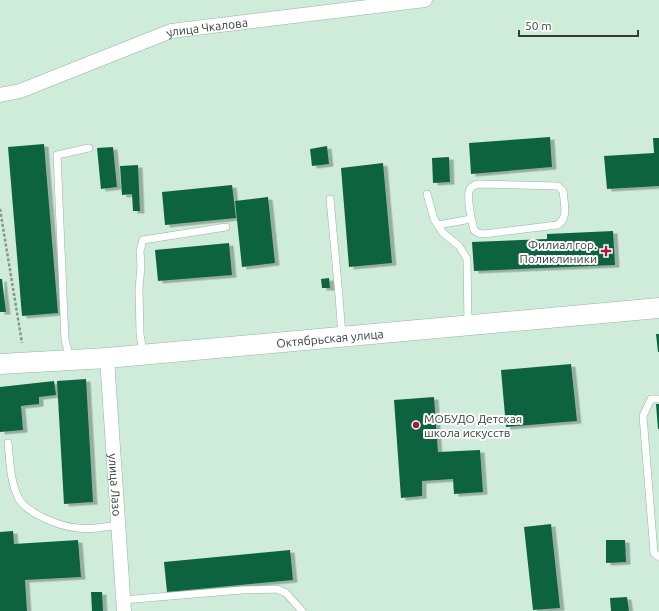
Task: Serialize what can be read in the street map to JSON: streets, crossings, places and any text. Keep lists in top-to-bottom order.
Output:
{
  "streets": {
    "main road": ["Октябрьская улица"],
    "street": ["улица Чкалова", "улица Лазо"]
  },
  "crossings": [
    ["Октябрьская улица", "улица Лазо"]
  ],
  "places": {
    "health": ["Филиал гор. Поликлиники"],
    "other": ["МОБУДО Детская школа искусcтв"]
  },
  "scale_bar": "50 m"
}
